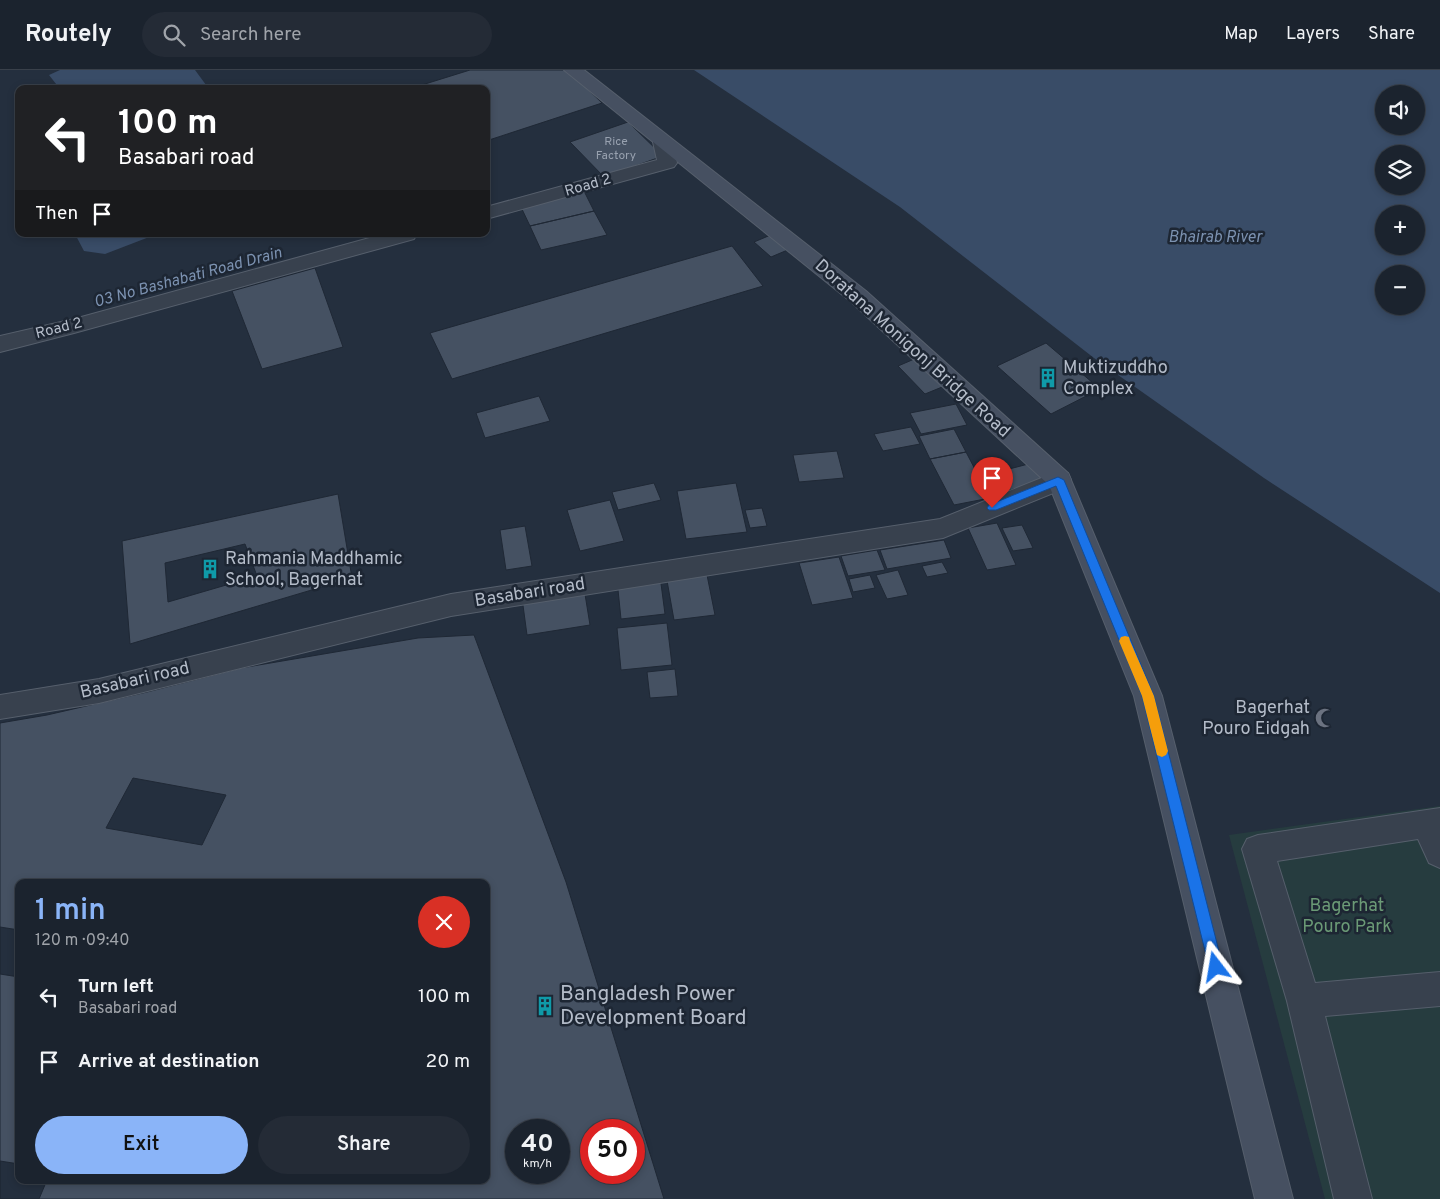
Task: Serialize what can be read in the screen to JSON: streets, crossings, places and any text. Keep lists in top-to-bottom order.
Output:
{
  "streets": {
    "main road": ["Doratana Monigonj Bridge Road"],
    "street": ["Road 2", "Basabari road"]
  },
  "crossings": [
    ["Road 2", "Doratana Monigonj Bridge Road"],
    ["Doratana Monigonj Bridge Road", "Basabari road"]
  ],
  "water": ["Bhairab River", "03 No Bashabati Road Drain"],
  "parks": ["Bagerhat Pouro Park"],
  "places": {
    "building": ["Muktizuddho Complex", "Rahmania Maddhamic School, Bagerhat", "Bangladesh Power Development Board"],
    "mosque": ["Bagerhat Pouro Eidgah"]
  },
  "house_numbers": ["Rice Factory"],
  "page": {
    "header": "Routely",
    "search": "Search here",
    "nav": ["Map", "Layers", "Share"],
    "map_buttons": ["+", "−"],
    "turn": ["100 m", "Basabari road"],
    "then": "Then",
    "heading": ["1 min", "120 m · 09:40"],
    "list": [
      {
        "name": "Turn left",
        "note": "Basabari road",
        "value": "100 m"
      },
      {
        "name": "Arrive at destination",
        "value": "20 m"
      }
    ],
    "buttons": ["Exit", "Share"],
    "speed": "40 km/h",
    "limit": "50"
  }
}
